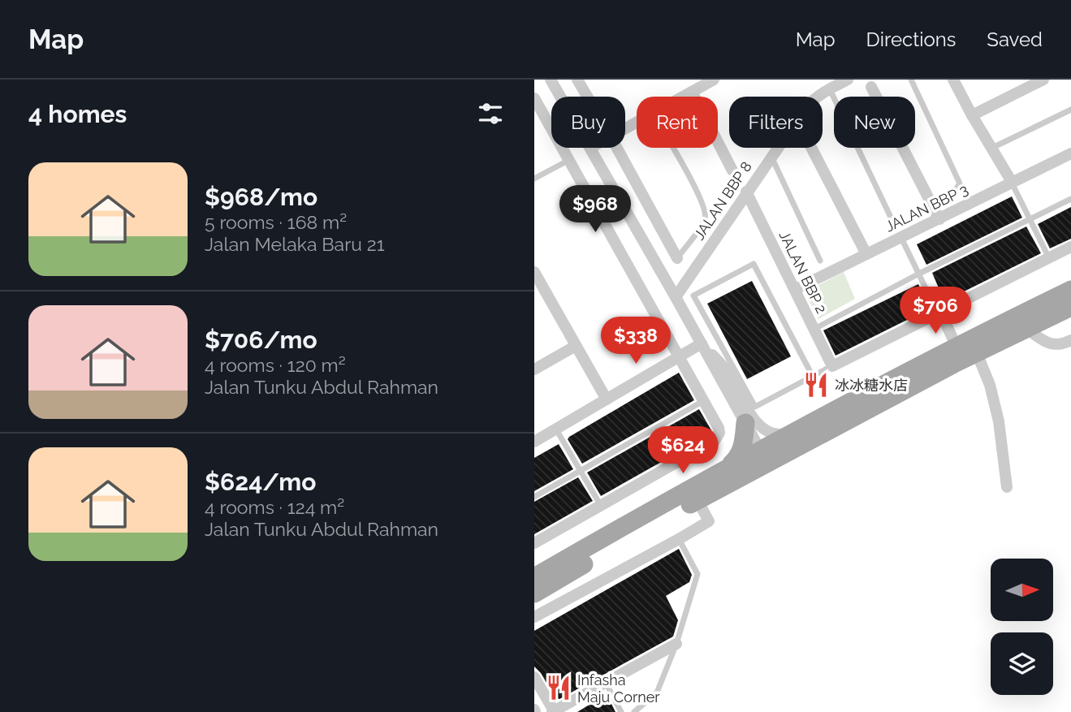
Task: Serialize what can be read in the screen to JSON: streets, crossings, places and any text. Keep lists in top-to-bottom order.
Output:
{
  "streets": {
    "street": ["JALAN BBP 8", "JALAN BBP 3", "JALAN BBP 2"]
  },
  "crossings": [
    ["JALAN BBP 8", "JALAN BBP 2"],
    ["JALAN BBP 3", "JALAN BBP 2"]
  ],
  "places": {
    "restaurant": ["冰冰糖水店", "Infasha Maju Corner"]
  },
  "north": "right",
  "page": {
    "header": "Map",
    "nav": ["Map", "Directions", "Saved"],
    "heading": "4 homes",
    "chip": [
      "Buy",
      "Rent",
      "Filters",
      "New"
    ],
    "list": [
      {
        "name": "$968/mo",
        "note": "5 rooms · 168 m² · Jalan Melaka Baru 21"
      },
      {
        "name": "$706/mo",
        "note": "4 rooms · 120 m² · Jalan Tunku Abdul Rahman"
      },
      {
        "name": "$624/mo",
        "note": "4 rooms · 124 m² · Jalan Tunku Abdul Rahman"
      }
    ],
    "price": [
      "$968",
      "$706",
      "$338",
      "$624"
    ]
  }
}
